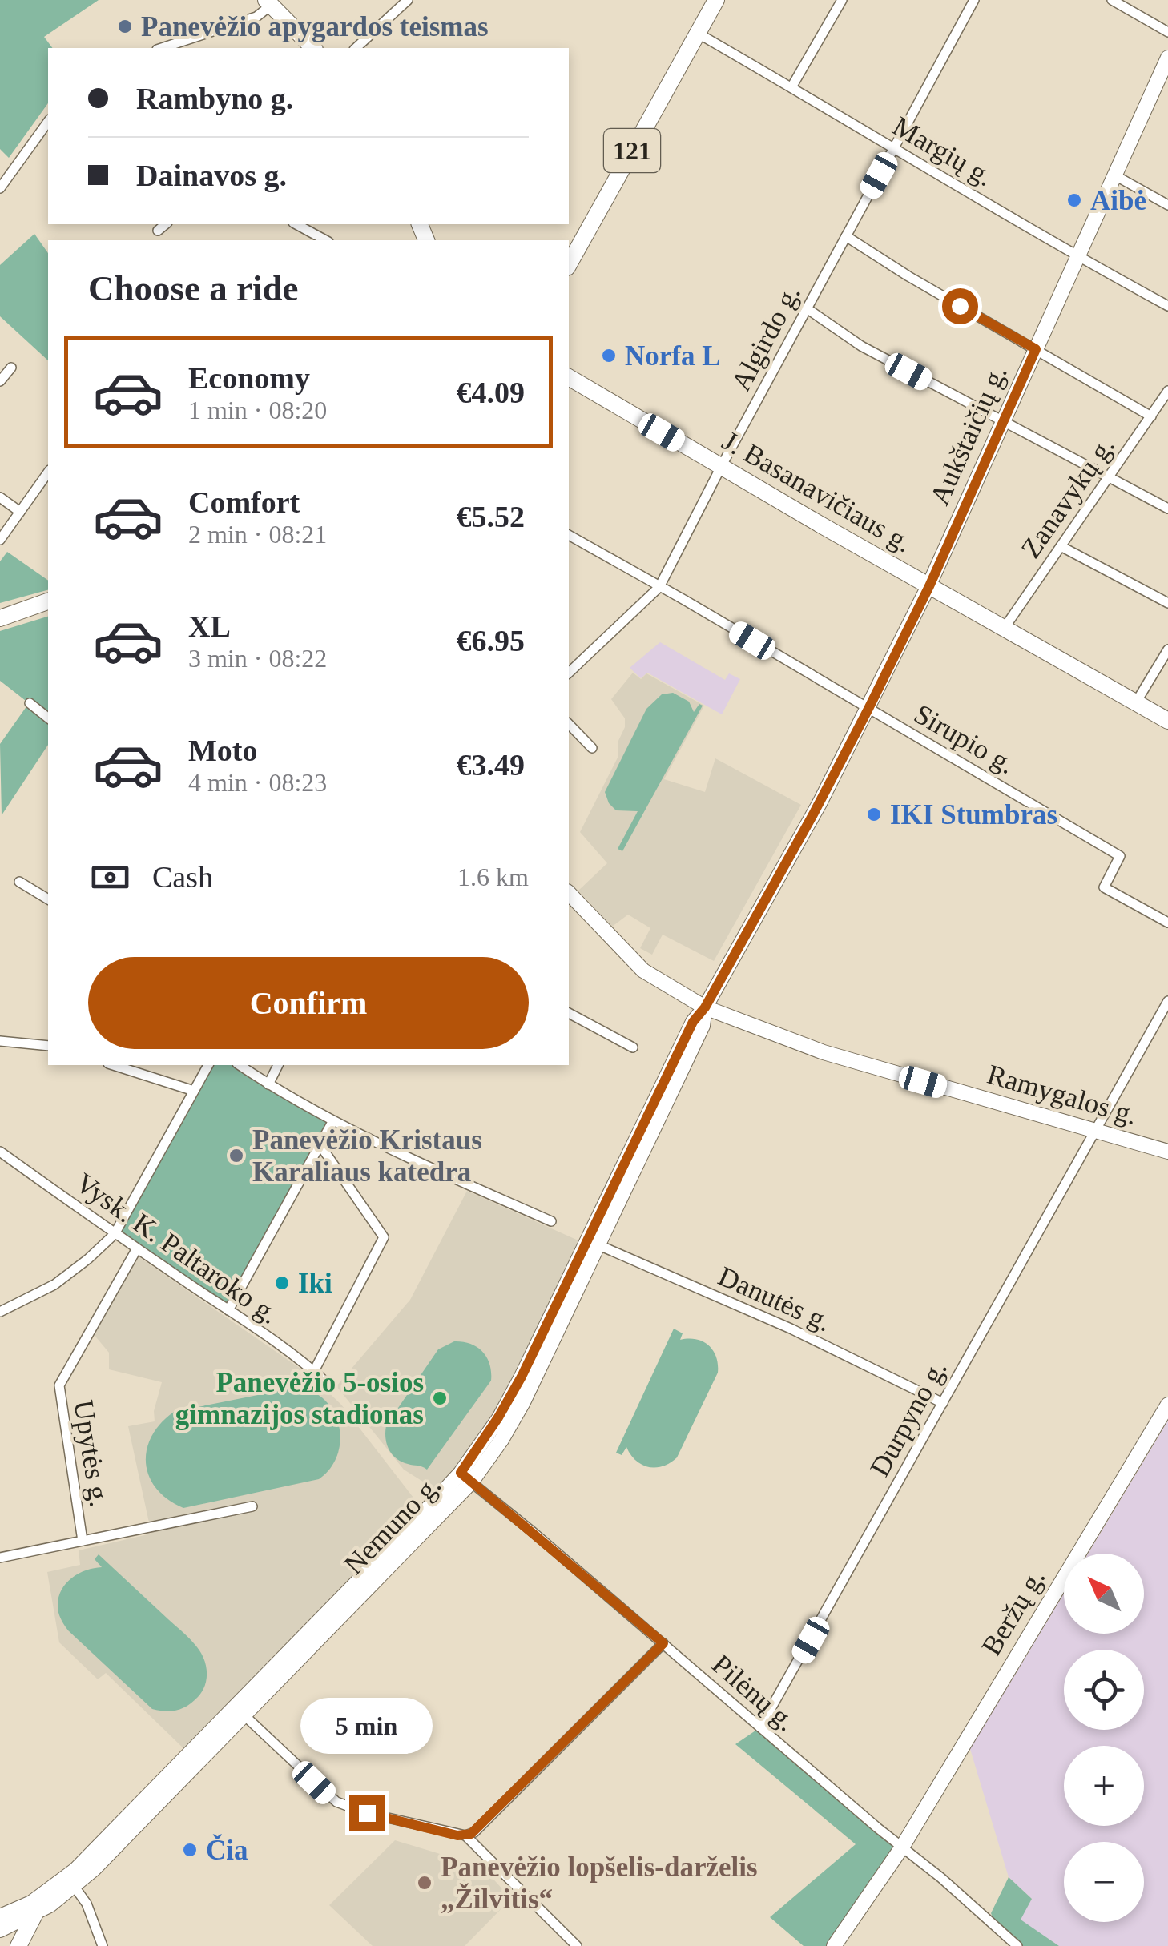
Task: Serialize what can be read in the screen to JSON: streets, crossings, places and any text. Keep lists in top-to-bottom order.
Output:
{
  "streets": {
    "main road": [
      "121",
      "Aukštaičių g.",
      "J. Basanavičiaus g.",
      "Ramygalos g.",
      "Nemuno g.",
      "Beržų g."
    ],
    "street": [
      "Margių g.",
      "Algirdo g.",
      "Zanavykų g.",
      "Sirupio g.",
      "Vysk. K. Paltaroko g.",
      "Danutės g.",
      "Durpyno g.",
      "Upytės g.",
      "Pilėnų g."
    ]
  },
  "crossings": [
    ["121", "Margių g."],
    ["Margių g.", "Algirdo g."],
    ["Margių g.", "Aukštaičių g."],
    ["Algirdo g.", "J. Basanavičiaus g."],
    ["Algirdo g.", "Sirupio g."],
    ["Aukštaičių g.", "J. Basanavičiaus g."],
    ["Aukštaičių g.", "Sirupio g."],
    ["Aukštaičių g.", "Nemuno g."],
    ["J. Basanavičiaus g.", "Zanavykų g."],
    ["Ramygalos g.", "Durpyno g."],
    ["Ramygalos g.", "Nemuno g."],
    ["Vysk. K. Paltaroko g.", "Upytės g."],
    ["Danutės g.", "Durpyno g."],
    ["Danutės g.", "Nemuno g."],
    ["Durpyno g.", "Pilėnų g."],
    ["Nemuno g.", "Pilėnų g."],
    ["Beržų g.", "Pilėnų g."]
  ],
  "places": [
    "Panevėžio apygardos teismas",
    "Aibė",
    "Norfa L",
    "IKI Stumbras",
    "Panevėžio Kristaus Karaliaus katedra",
    "Iki",
    "Panevėžio 5-osios gimnazijos stadionas",
    "Čia",
    "Panevėžio lopšelis-darželis „Žilvitis“"
  ],
  "north": "top left",
  "page": {
    "banner": ["Rambyno g.", "Dainavos g."],
    "heading": "Choose a ride",
    "list": [
      {
        "name": "Economy",
        "note": "1 min · 08:20",
        "value": "€4.09"
      },
      {
        "name": "Comfort",
        "note": "2 min · 08:21",
        "value": "€5.52"
      },
      {
        "name": "XL",
        "note": "3 min · 08:22",
        "value": "€6.95"
      },
      {
        "name": "Moto",
        "note": "4 min · 08:23",
        "value": "€3.49"
      }
    ],
    "pay": ["Cash", "1.6 km"],
    "buttons": "Confirm",
    "map_buttons": ["+", "−"],
    "bubble": "5 min"
  }
}
